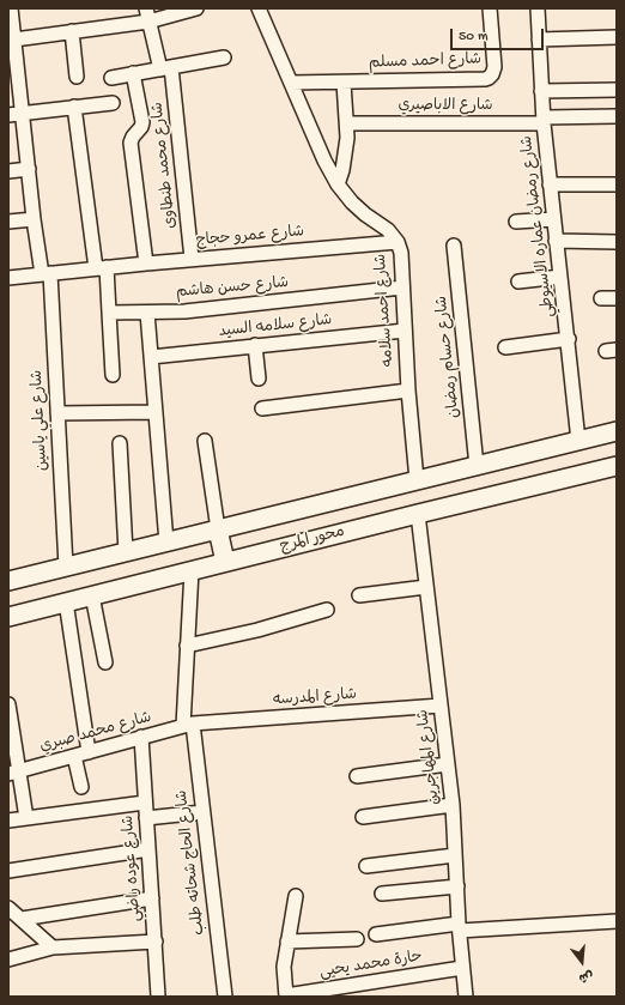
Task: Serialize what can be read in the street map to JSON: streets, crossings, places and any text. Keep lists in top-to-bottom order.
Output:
{
  "streets": {
    "main road": ["محور المرج"],
    "street": [
      "شارع احمد مسلم",
      "شارع الاباصيري",
      "شارع محمد طنطاوى",
      "شارع رمضان عماره الاسيوطي",
      "شارع عمرو حجاج",
      "شارع حسن هاشم",
      "شارع احمد سلامه",
      "شارع سلامه السيد",
      "شارع حسام رمضان",
      "شارع علي ياسين",
      "شارع المدرسه",
      "شارع محمد صبري",
      "شارع المهاجرين",
      "شارع الحاج شحاته طلب",
      "شارع عوده راضي",
      "حارة محمد يحيى"
    ]
  },
  "crossings": [
    ["شارع احمد مسلم", "شارع احمد سلامه"],
    ["شارع الاباصيري", "شارع رمضان عماره الاسيوطي"],
    ["شارع محمد طنطاوى", "شارع عمرو حجاج"],
    ["شارع عمرو حجاج", "شارع احمد سلامه"],
    ["شارع عمرو حجاج", "شارع علي ياسين"],
    ["شارع حسن هاشم", "شارع احمد سلامه"],
    ["شارع احمد سلامه", "شارع سلامه السيد"],
    ["محور المرج", "شارع المهاجرين"],
    ["محور المرج", "شارع الحاج شحاته طلب"],
    ["شارع المدرسه", "شارع محمد صبري"],
    ["شارع المدرسه", "شارع المهاجرين"],
    ["شارع المدرسه", "شارع الحاج شحاته طلب"],
    ["شارع محمد صبري", "شارع الحاج شحاته طلب"],
    ["شارع محمد صبري", "شارع عوده راضي"],
    ["شارع المهاجرين", "حارة محمد يحيى"]
  ],
  "scale_bar": "50 m",
  "north": "bottom"
}
